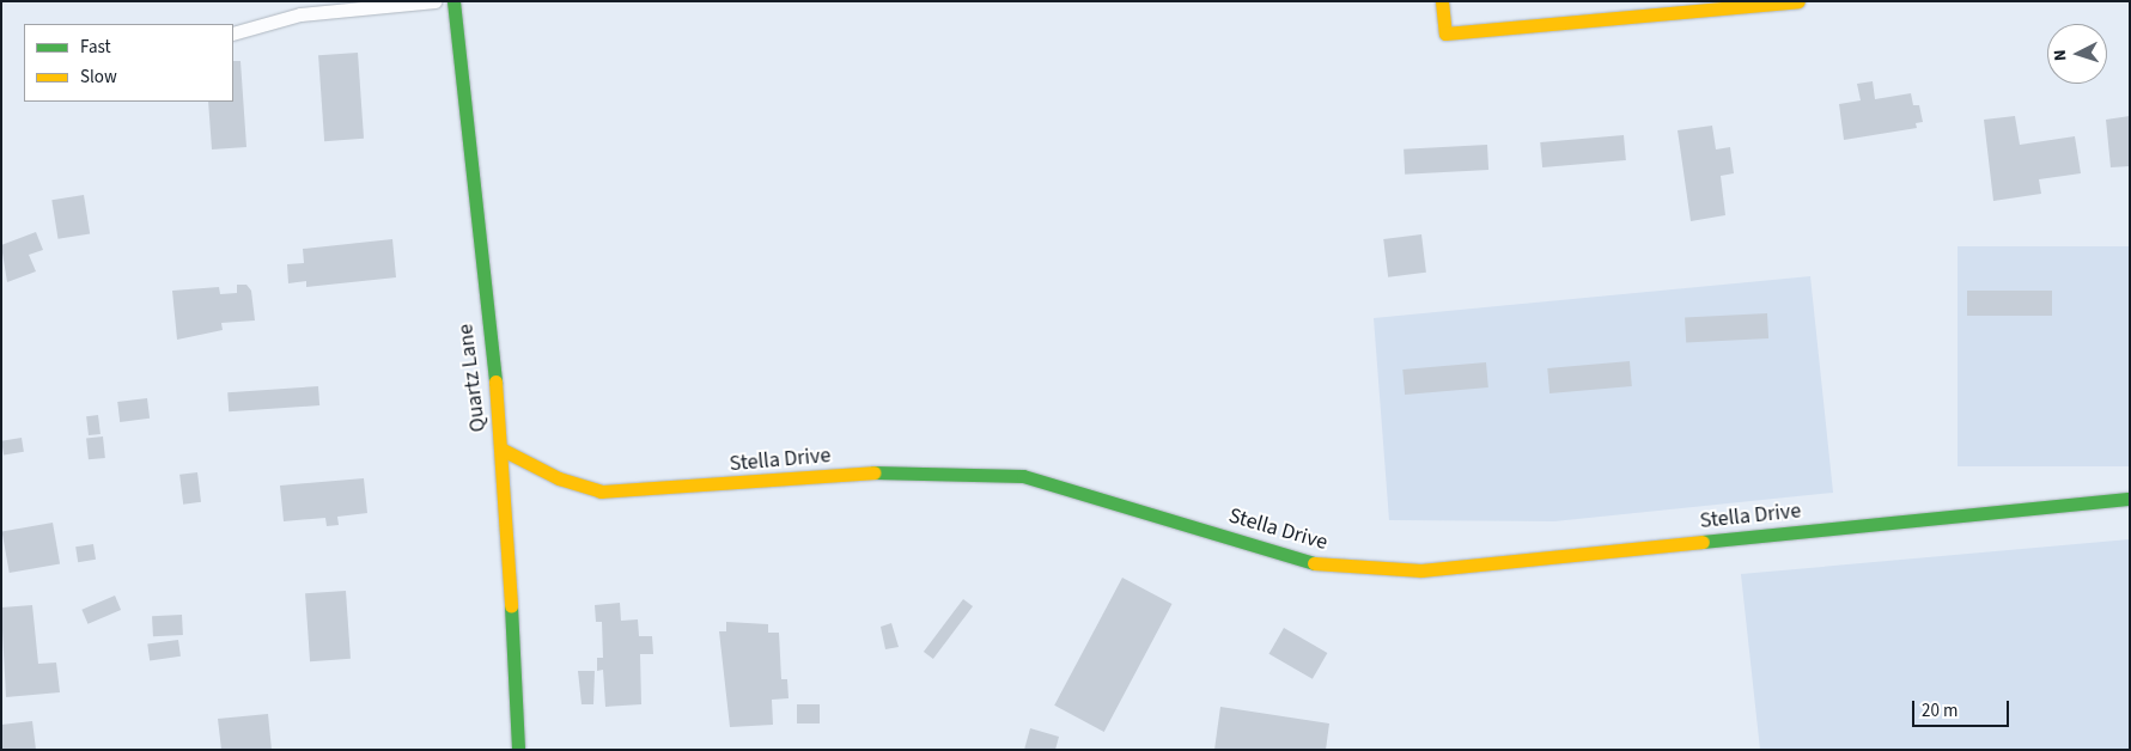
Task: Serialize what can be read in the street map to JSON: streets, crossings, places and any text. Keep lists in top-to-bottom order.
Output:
{
  "streets": {
    "street": ["Quartz Lane", "Stella Drive"]
  },
  "crossings": [
    ["Quartz Lane", "Stella Drive"]
  ],
  "legend": ["Fast", "Slow"],
  "scale_bar": "20 m",
  "north": "left"
}
